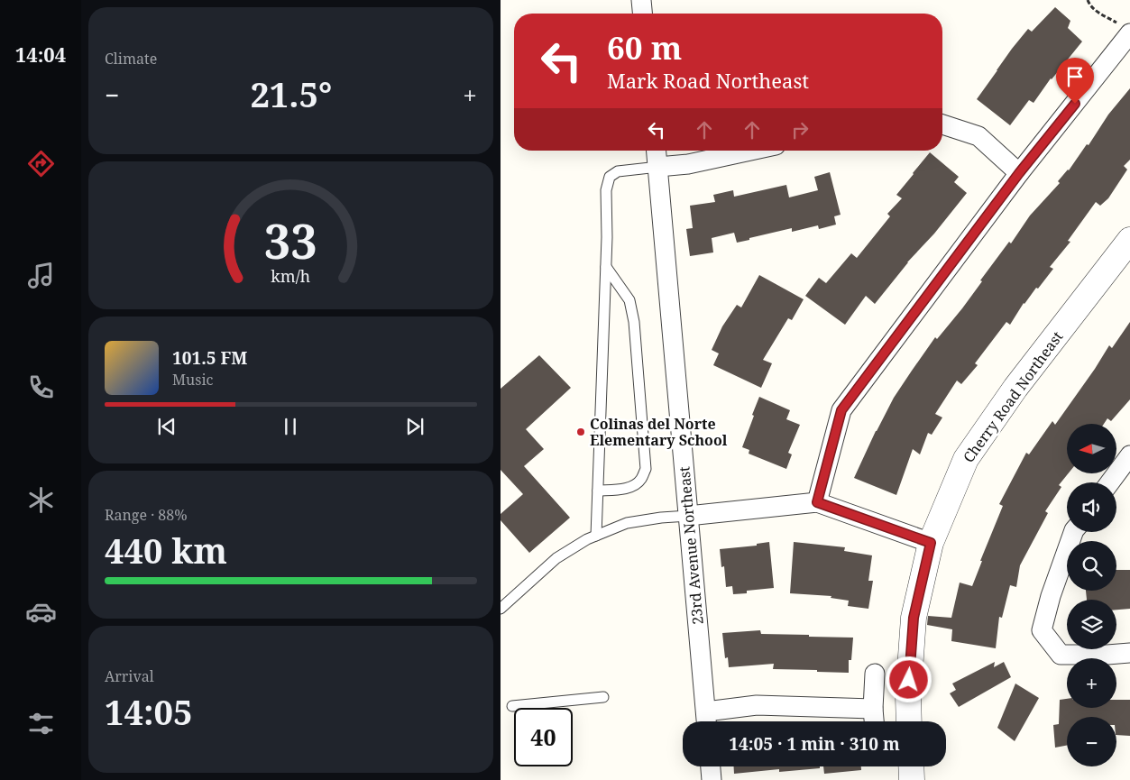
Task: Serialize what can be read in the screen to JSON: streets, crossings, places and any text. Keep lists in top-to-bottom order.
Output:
{
  "streets": {
    "street": ["Cherry Road Northeast", "23rd Avenue Northeast"]
  },
  "places": ["Colinas del Norte Elementary School"],
  "north": "left",
  "page": {
    "tabs": "14:04",
    "tile": [
      "Climate",
      ["Range · 88%", "440 km"],
      ["Arrival", "14:05"]
    ],
    "turn": ["60 m", "Mark Road Northeast"],
    "heat": ["−", "21.5°", "+"],
    "song": ["101.5 FM", "Music"],
    "map_buttons": ["+", "−"],
    "limit": "40",
    "trip": "14:05 · 1 min · 310 m",
    "gauge": ["33", "km/h"]
  }
}
